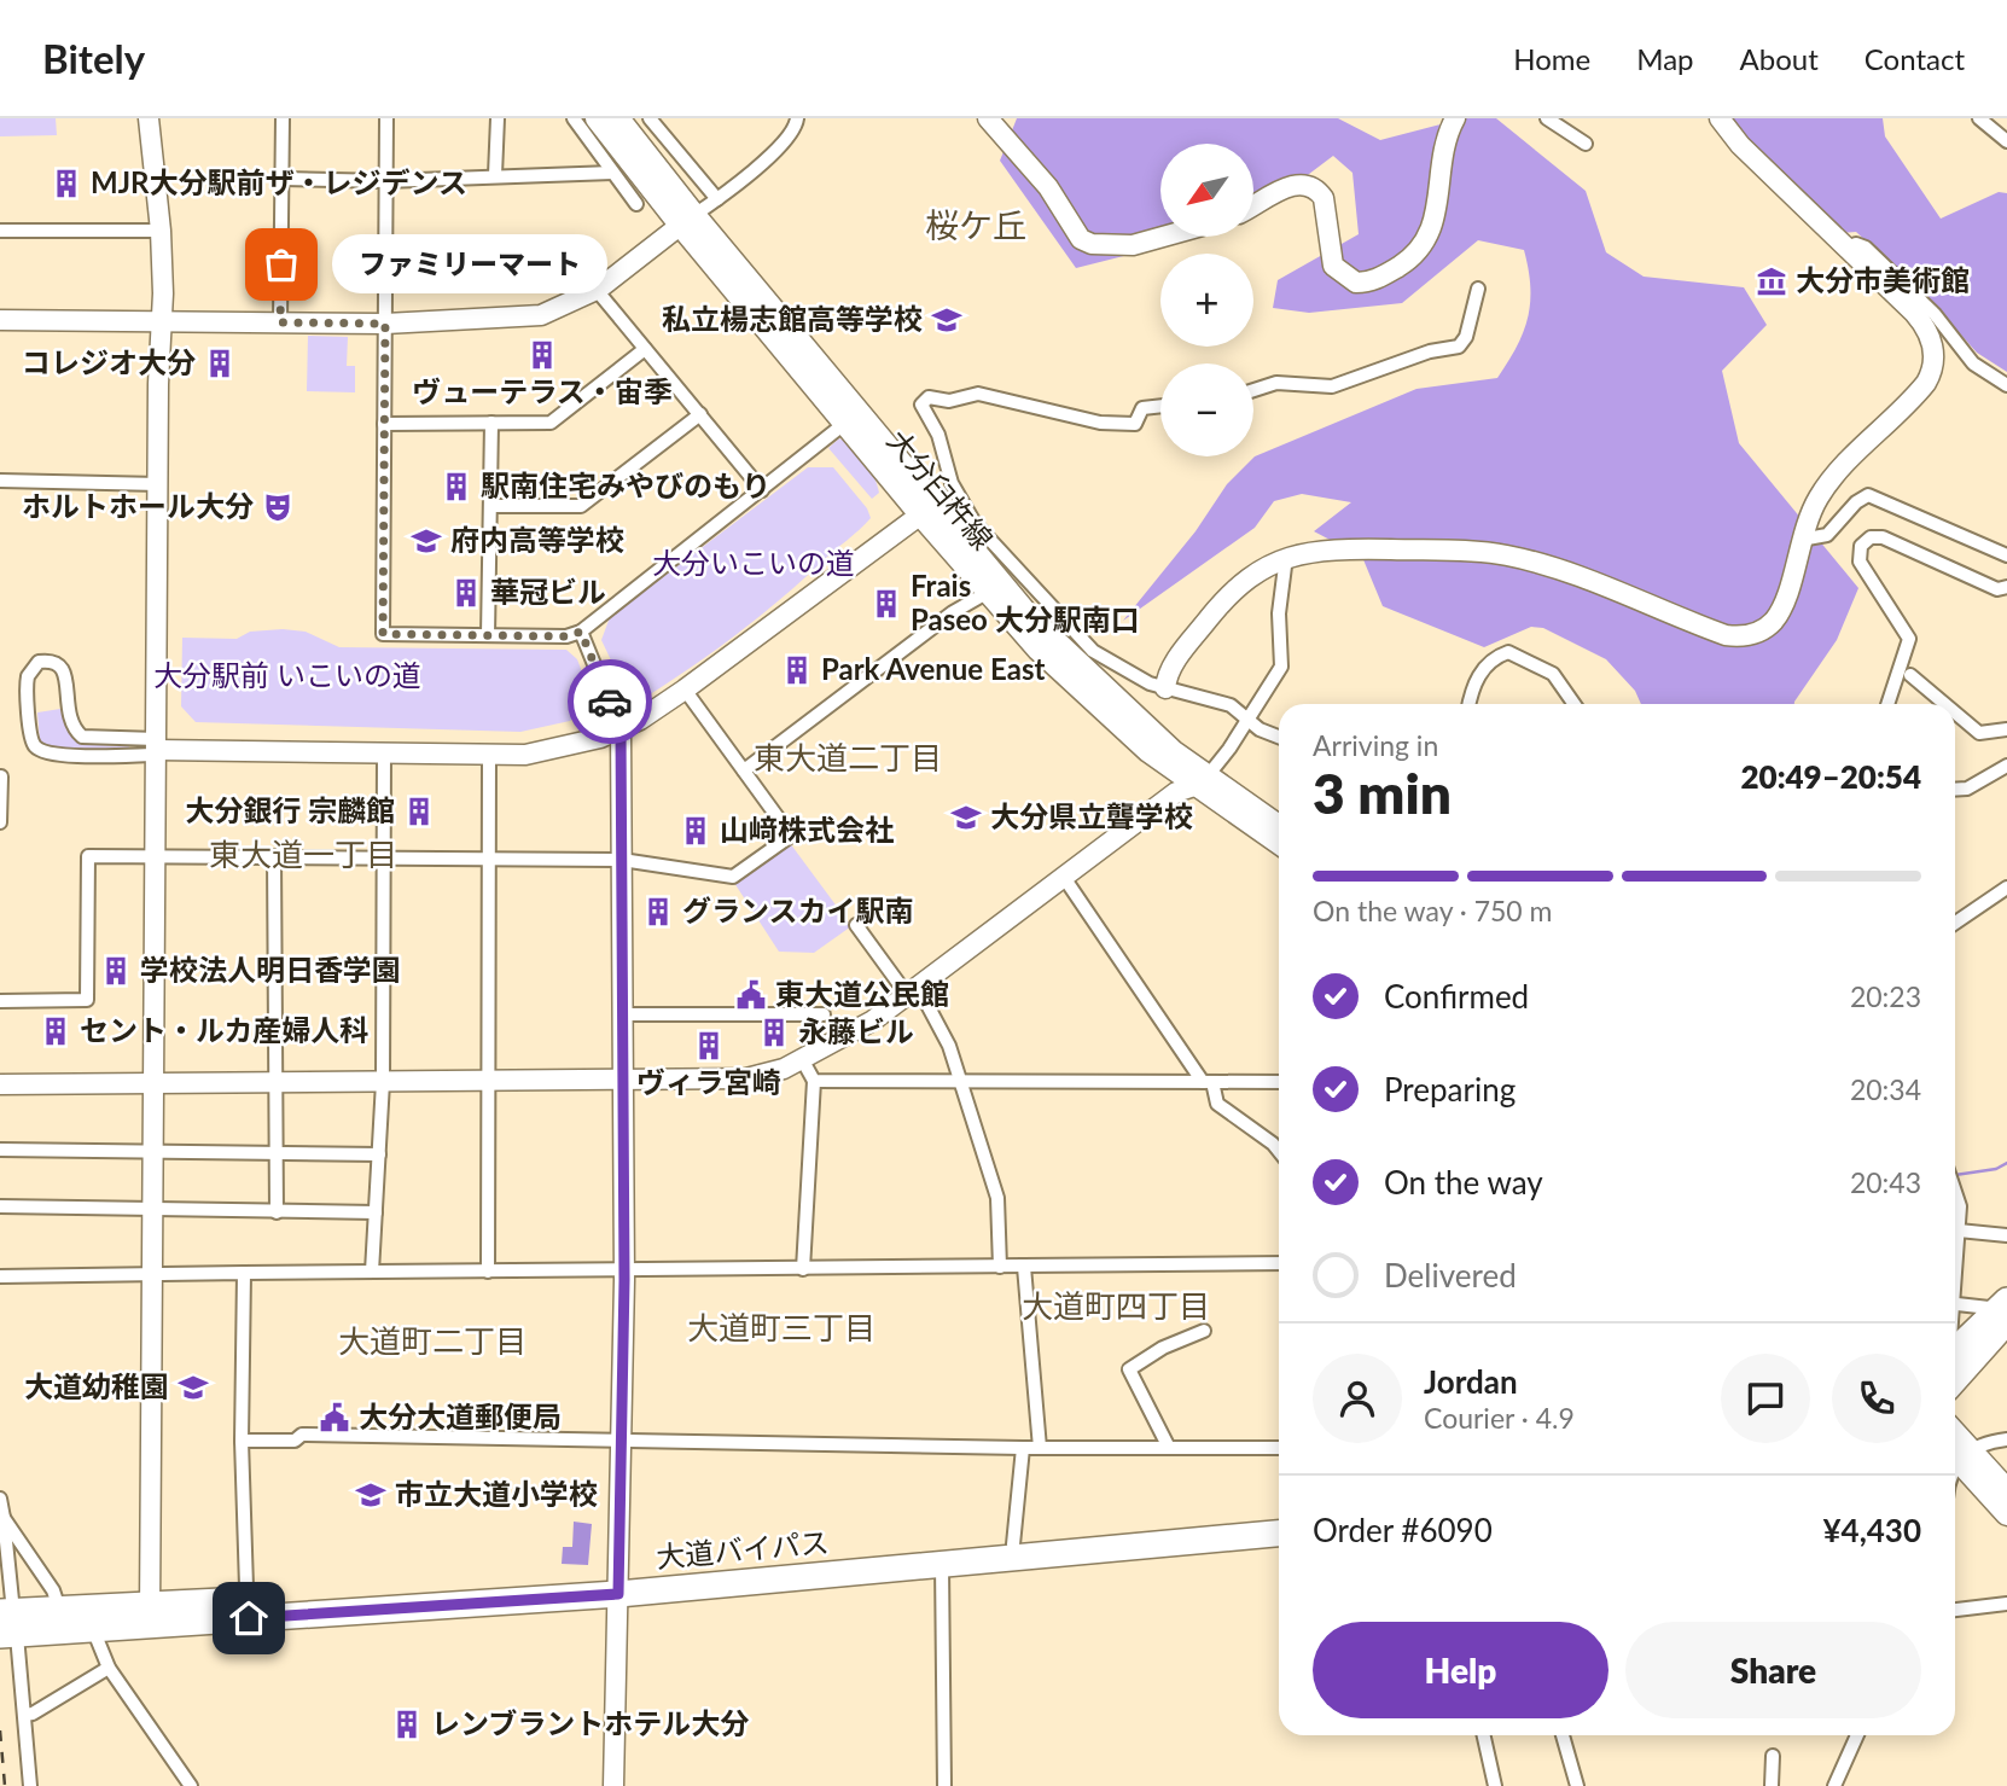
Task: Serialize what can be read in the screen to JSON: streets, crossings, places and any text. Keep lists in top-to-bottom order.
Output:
{
  "streets": {
    "highway": ["大道バイパス"],
    "main road": ["大分臼杵線"]
  },
  "districts": [
    "桜ケ丘",
    "東大道二丁目",
    "東大道一丁目",
    "大道町四丁目",
    "大道町三丁目",
    "大道町二丁目"
  ],
  "parks": ["大分いこいの道", "大分駅前 いこいの道"],
  "places": {
    "building": [
      "MJR大分駅前ザ・レジデンス",
      "ヴューテラス・宙季",
      "コレジオ大分",
      "駅南住宅みやびのもり",
      "華冠ビル",
      "Frais Paseo 大分駅南口",
      "Park Avenue East",
      "大分銀行 宗麟館",
      "山﨑株式会社",
      "グランスカイ駅南",
      "学校法人明日香学園",
      "セント・ルカ産婦人科",
      "永藤ビル",
      "ヴィラ宮崎",
      "レンブラントホテル大分"
    ],
    "other": ["ファミリーマート"],
    "museum": ["大分市美術館"],
    "school or university": [
      "私立楊志館高等学校",
      "府内高等学校",
      "大分県立聾学校",
      "大道幼稚園",
      "市立大道小学校"
    ],
    "theatre": ["ホルトホール大分"],
    "public building": ["東大道公民館", "大分大道郵便局"]
  },
  "north": "bottom left",
  "page": {
    "header": "Bitely",
    "nav": [
      "Home",
      "Map",
      "About",
      "Contact"
    ],
    "map_buttons": ["+", "−"],
    "bubble": "ファミリーマート",
    "heading": ["3 min", "Arriving in", "20:49–20:54"],
    "panel": [
      "Jordan",
      "Courier · 4.9",
      "Order #6090",
      "¥4,430"
    ],
    "bar": "On the way · 750 m",
    "list": [
      ["Confirmed", "20:23"],
      ["Preparing", "20:34"],
      ["On the way", "20:43"],
      "Delivered"
    ],
    "buttons": ["Help", "Share"]
  }
}
